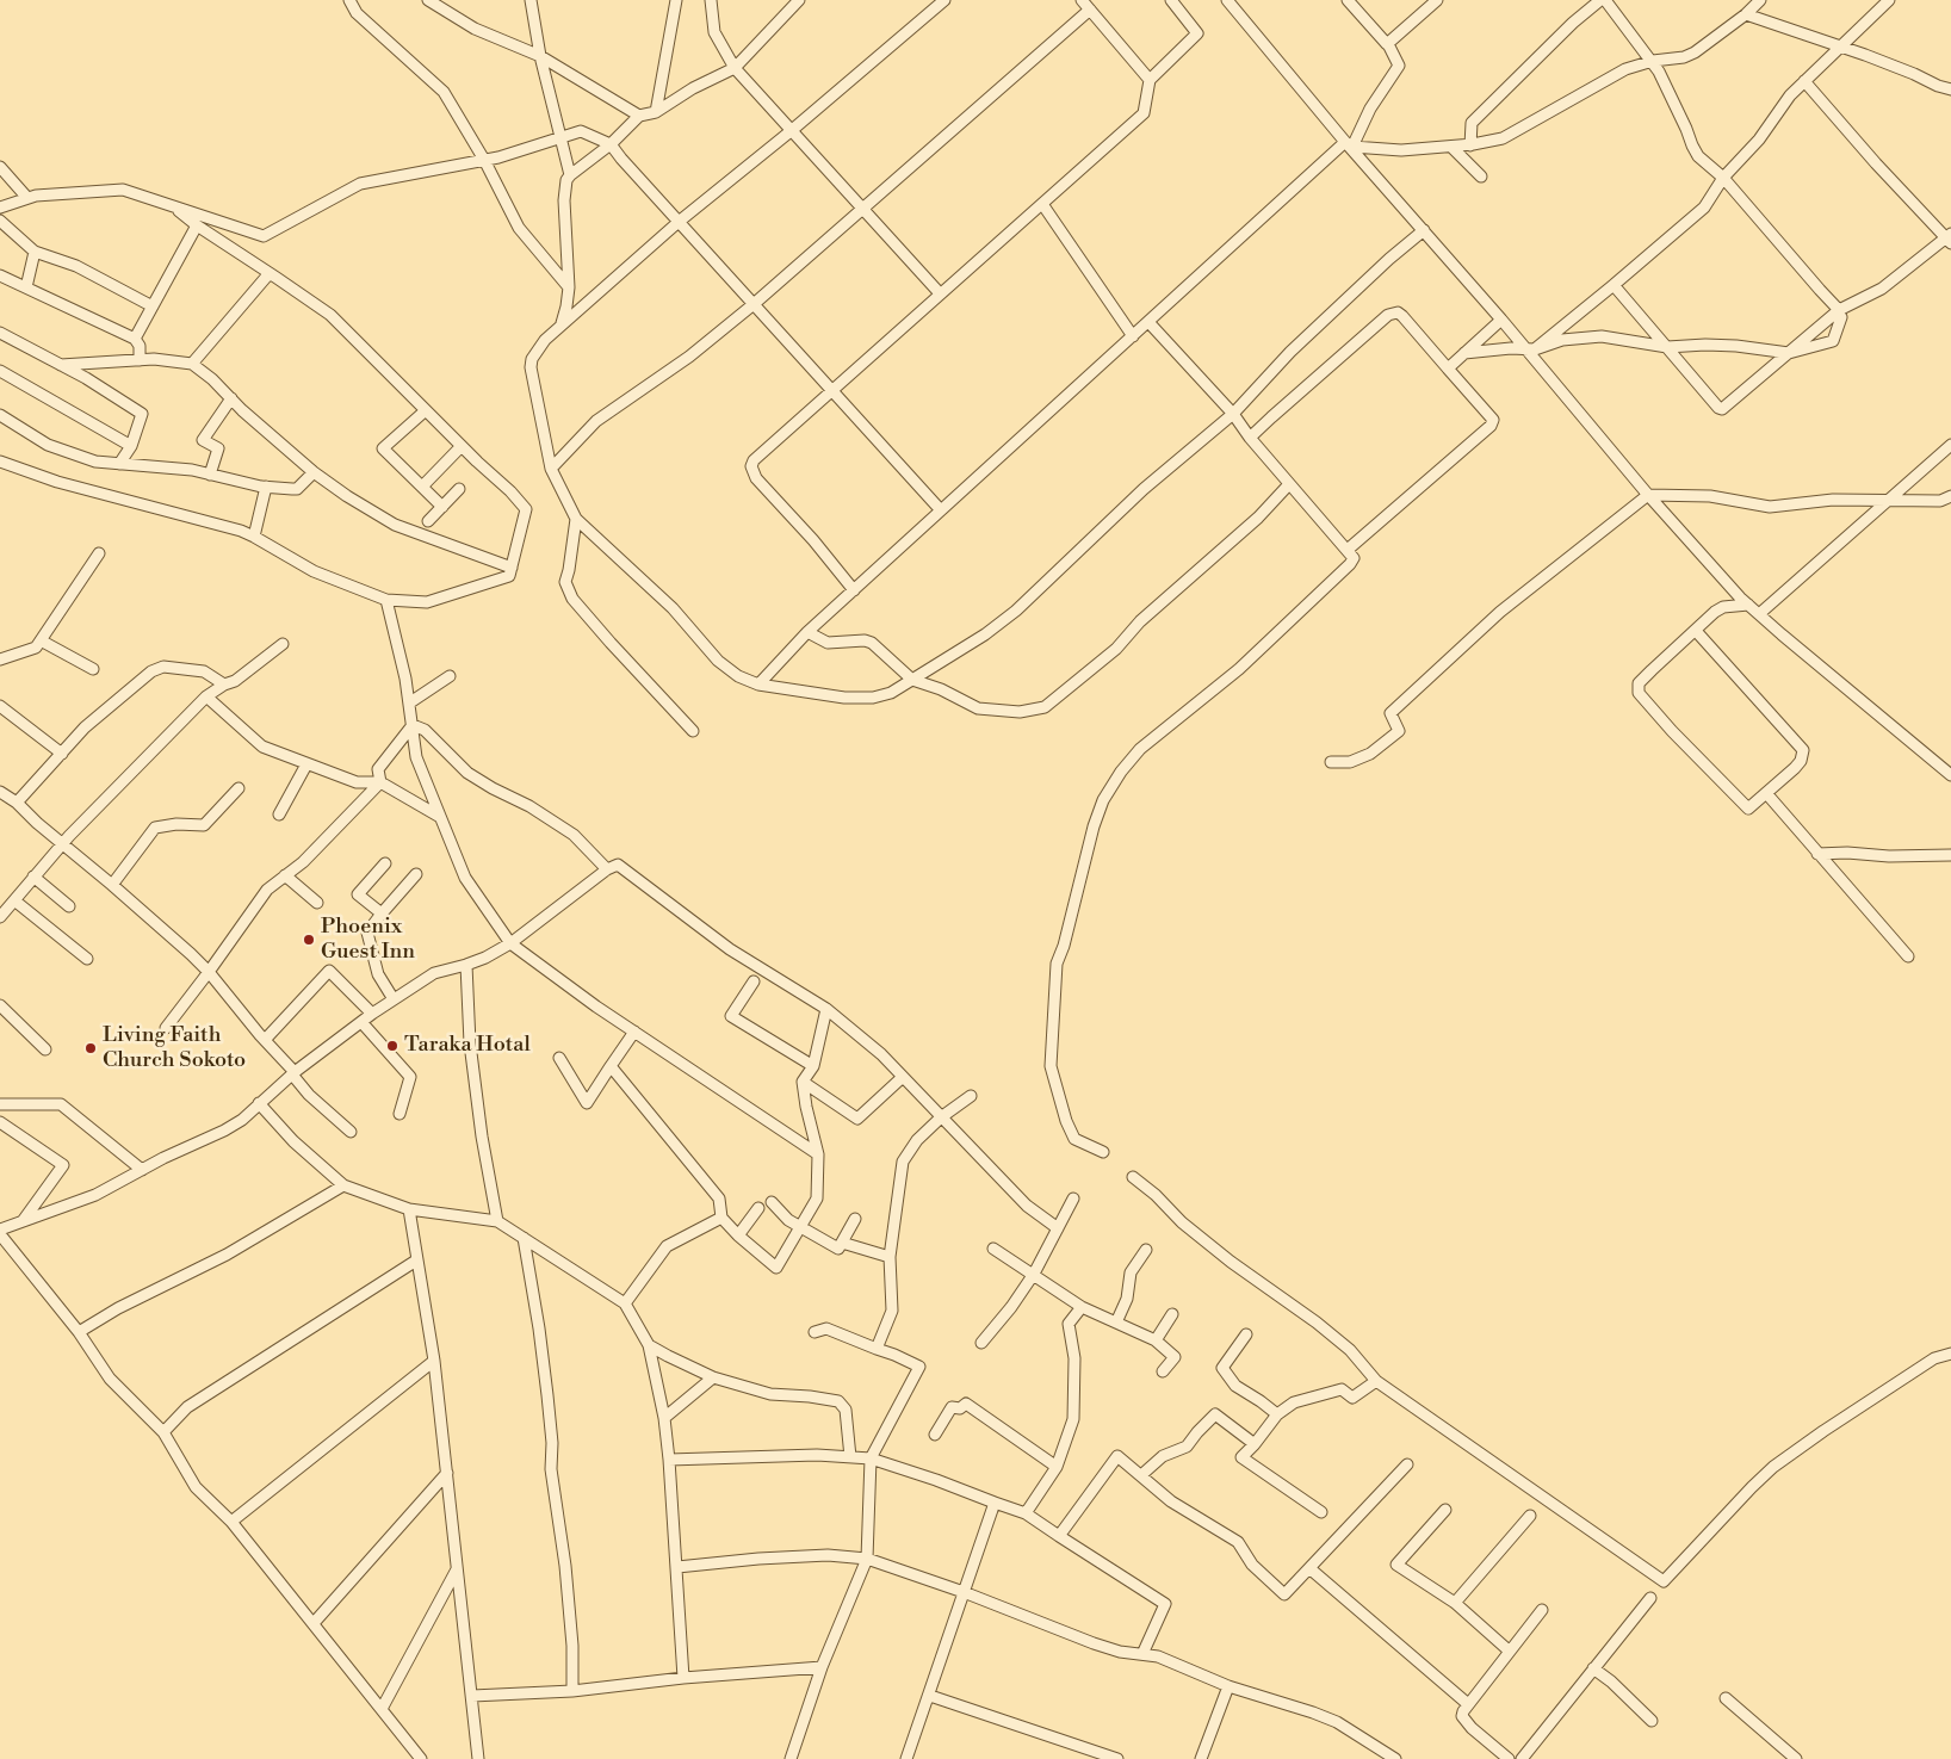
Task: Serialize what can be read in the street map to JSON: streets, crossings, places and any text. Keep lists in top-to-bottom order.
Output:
{
  "places": ["Phoenix Guest Inn", "Taraka Hotal", "Living Faith Church Sokoto"]
}
